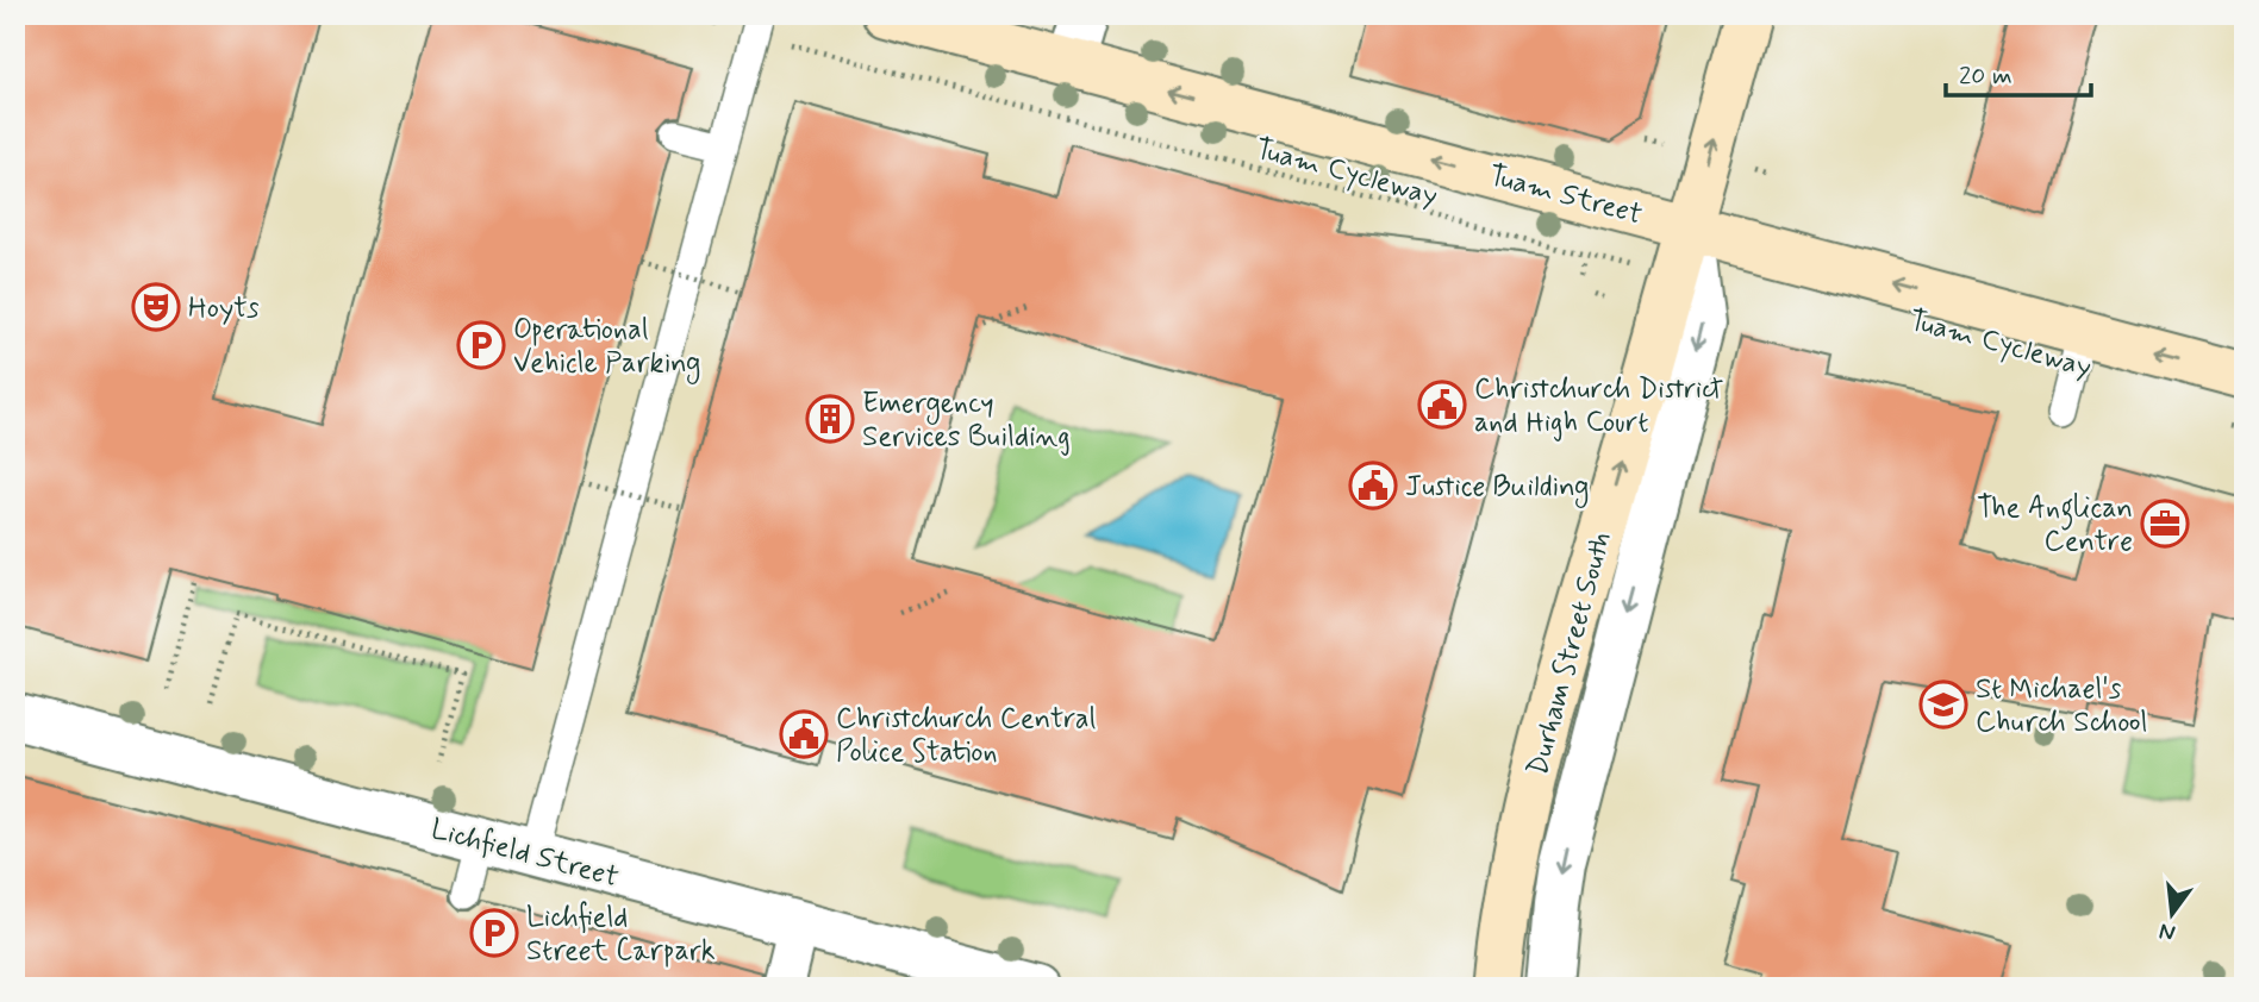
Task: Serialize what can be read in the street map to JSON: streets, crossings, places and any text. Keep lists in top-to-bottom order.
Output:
{
  "streets": {
    "main road": ["Tuam Street", "Durham Street South"],
    "street": ["Lichfield Street"],
    "path": ["Tuam Cycleway"]
  },
  "crossings": [
    ["Tuam Cycleway", "Durham Street South"],
    ["Tuam Street", "Durham Street South"]
  ],
  "one_way": ["Tuam Street"],
  "places": {
    "theatre": ["Hoyts"],
    "parking": ["Operational Vehicle Parking", "Lichfield Street Carpark"],
    "public building": ["Christchurch District and High Court", "Justice Building", "Christchurch Central Police Station"],
    "building": ["Emergency Services Building"],
    "office": ["The Anglican Centre"],
    "school or university": ["St Michael's Church School"]
  },
  "scale_bar": "20 m",
  "north": "bottom"
}
